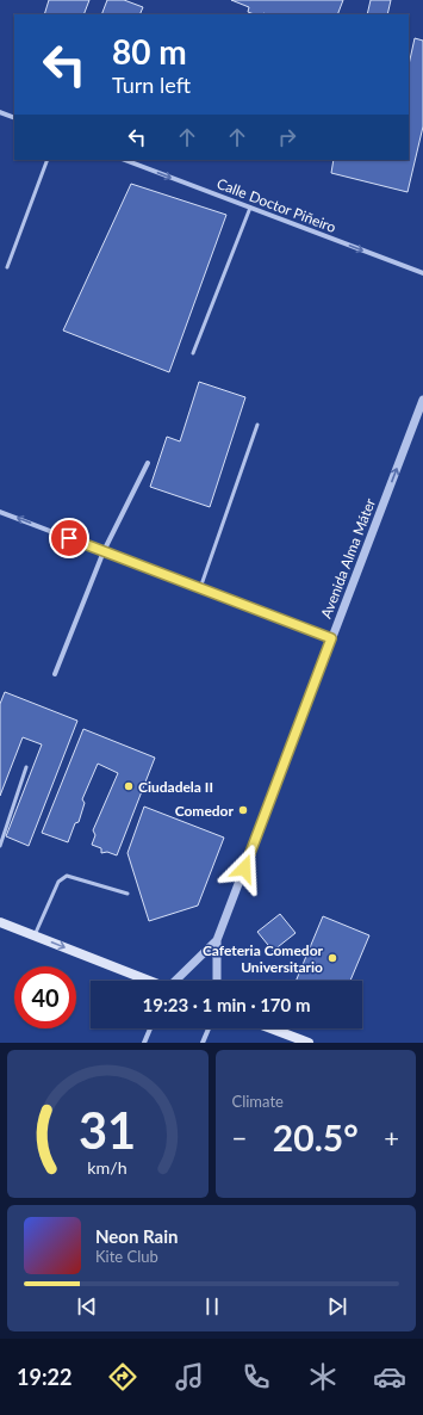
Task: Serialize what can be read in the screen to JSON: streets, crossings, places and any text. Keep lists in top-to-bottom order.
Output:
{
  "streets": {
    "street": ["Calle Doctor Piñeiro", "Avenida Alma Máter"]
  },
  "one_way": ["Calle Doctor Piñeiro", "Avenida Alma Máter"],
  "places": ["Ciudadela II", "Comedor", "Cafeteria Comedor Universitario"],
  "page": {
    "turn": ["80 m", "Turn left"],
    "limit": "40",
    "trip": "19:23 · 1 min · 170 m",
    "tile": "Climate",
    "heat": ["−", "20.5°", "+"],
    "song": ["Neon Rain", "Kite Club"],
    "tabs": "19:22",
    "gauge": ["31", "km/h"]
  }
}
